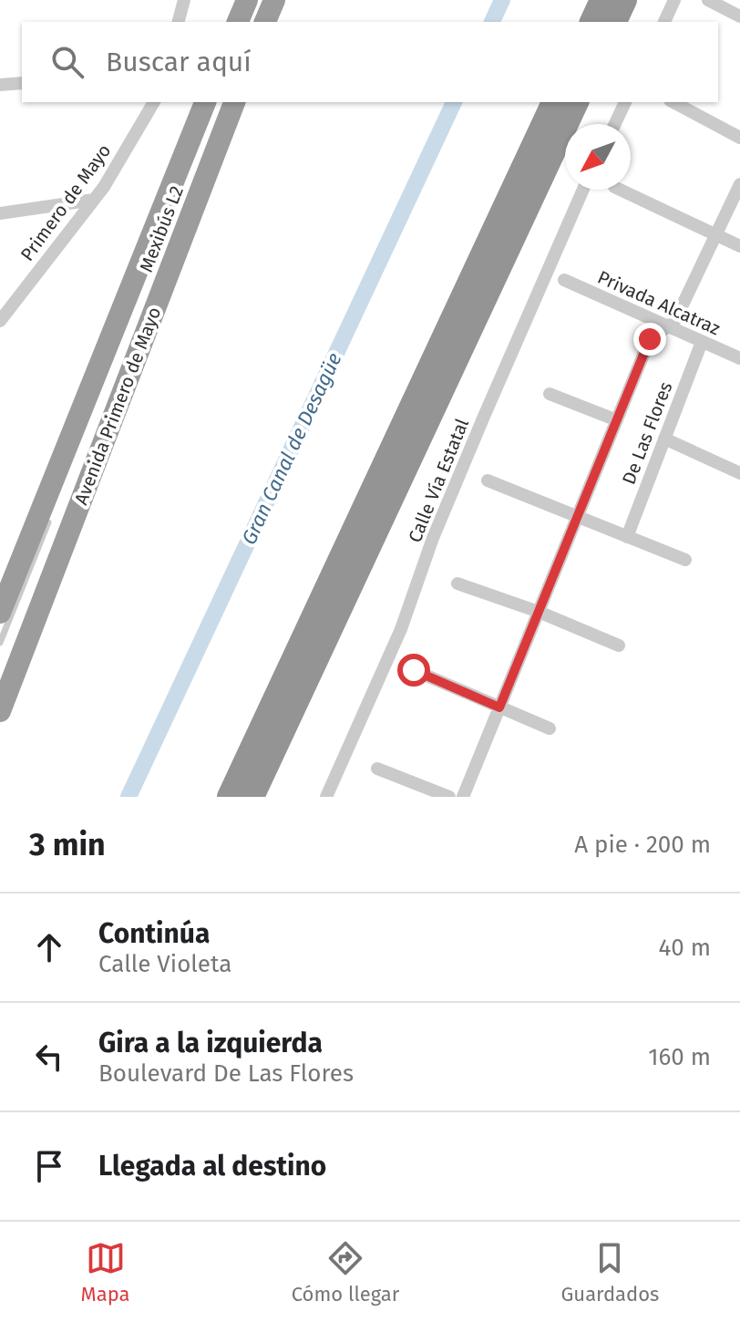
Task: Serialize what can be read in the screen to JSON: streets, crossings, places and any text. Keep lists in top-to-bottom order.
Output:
{
  "streets": {
    "highway": ["Avenida Primero de Mayo"],
    "street": [
      "Primero de Mayo",
      "Privada Alcatraz",
      "De Las Flores",
      "Calle Vía Estatal"
    ],
    "lane": ["Mexibús L2"]
  },
  "crossings": [
    ["Privada Alcatraz", "De Las Flores"]
  ],
  "water": ["Gran Canal de Desagüe"],
  "north": "bottom left",
  "page": {
    "search": "Buscar aquí",
    "heading": ["3 min", "A pie · 200 m"],
    "list": [
      ["Continúa", "Calle Violeta", "40 m"],
      ["Gira a la izquierda", "Boulevard De Las Flores", "160 m"],
      "Llegada al destino"
    ],
    "nav": ["Mapa", "Cómo llegar", "Guardados"]
  }
}
